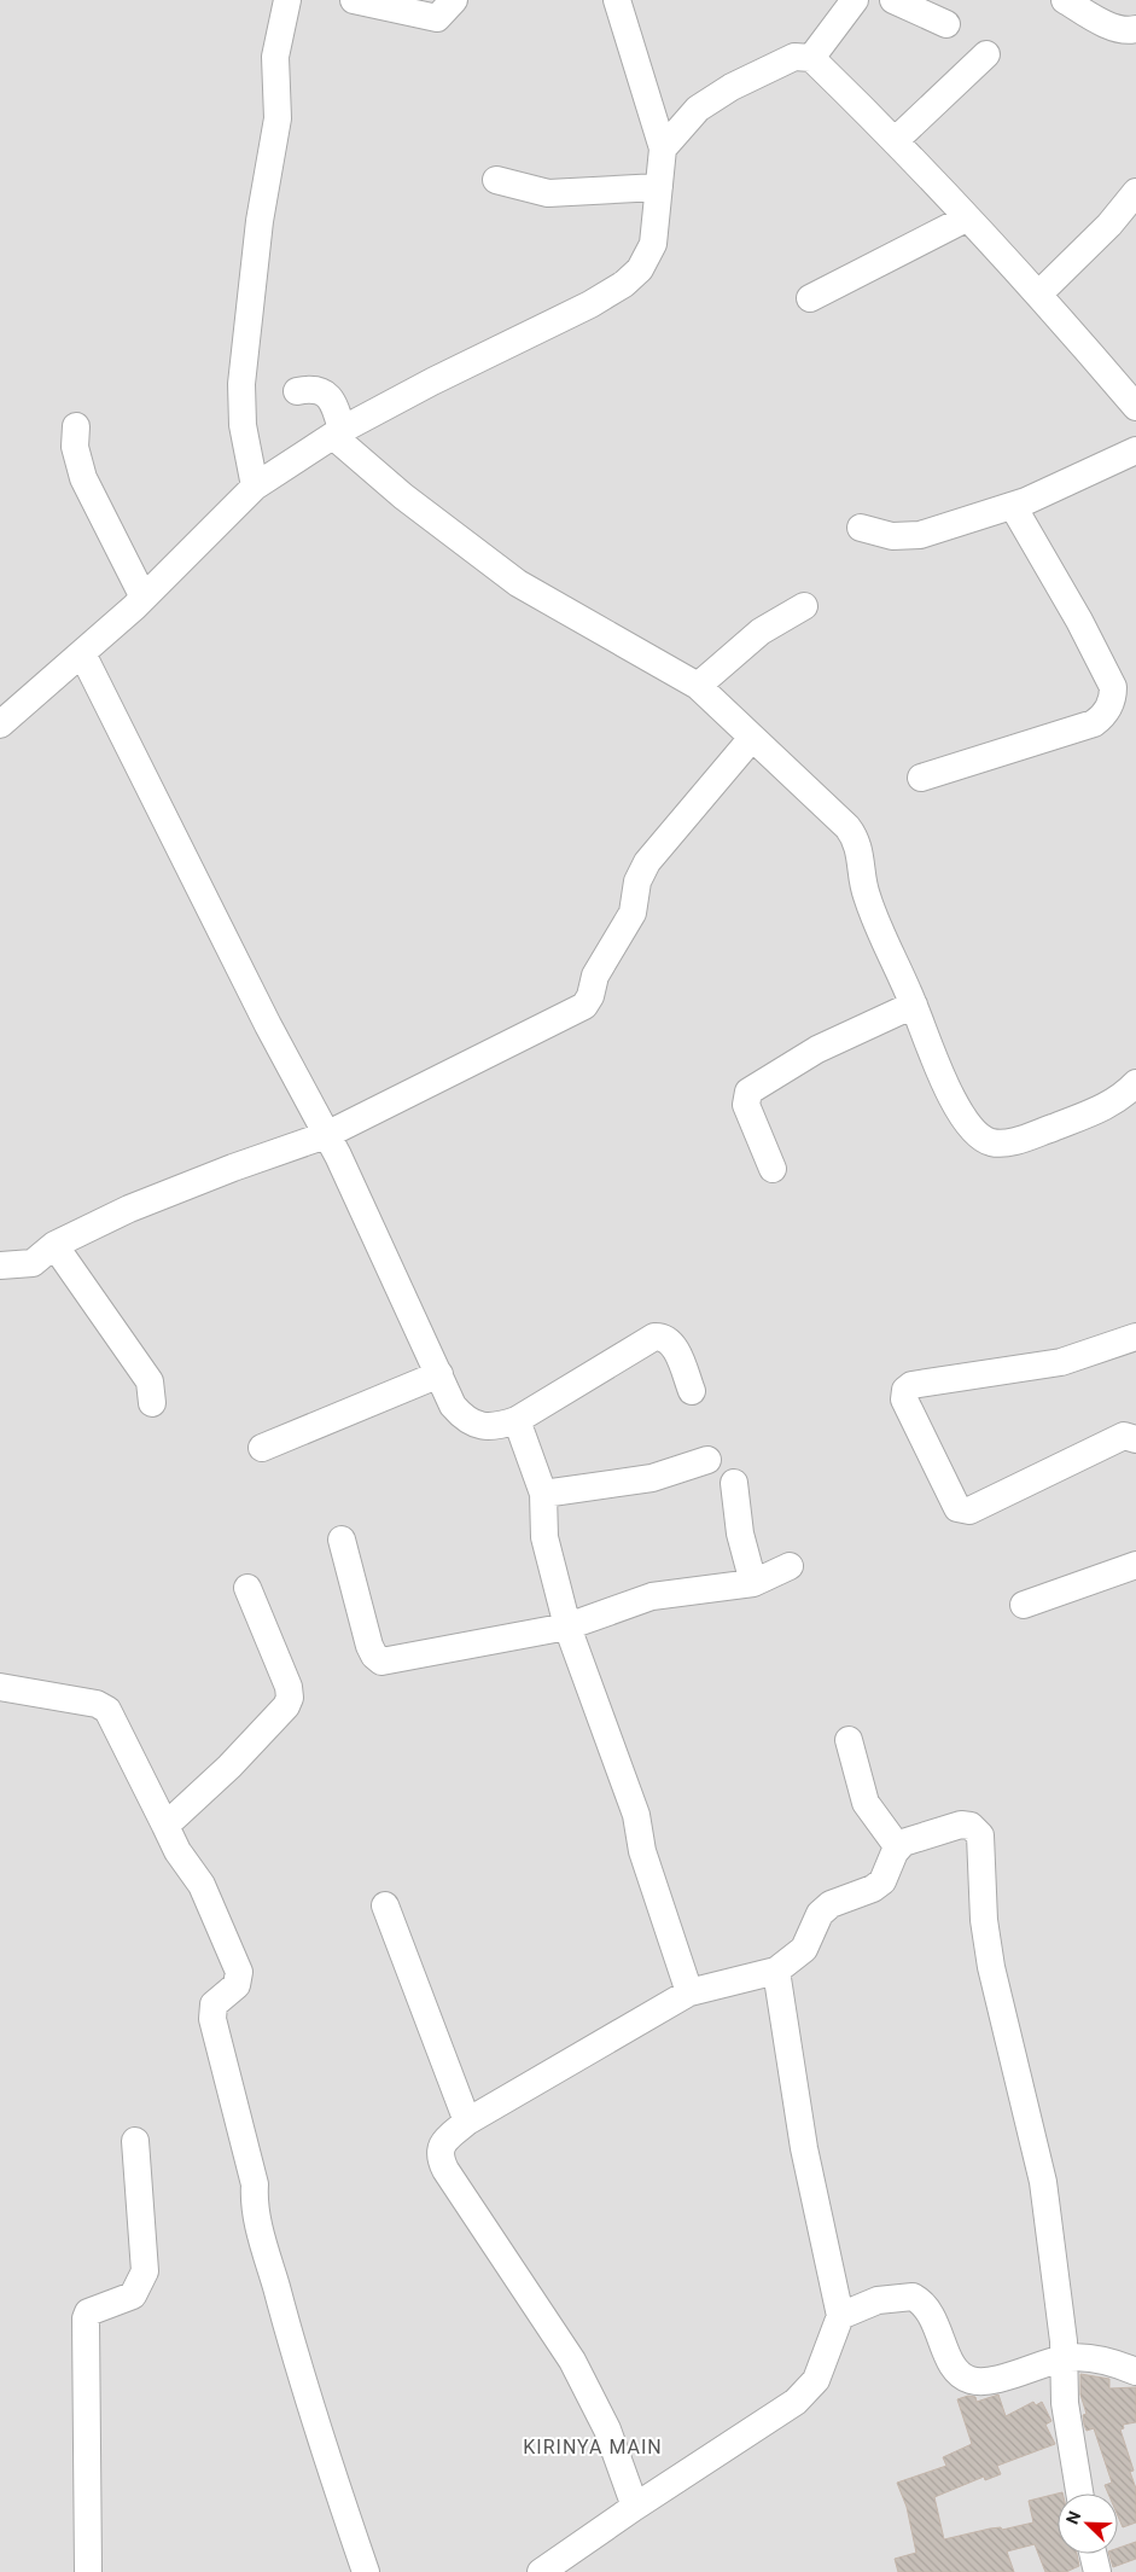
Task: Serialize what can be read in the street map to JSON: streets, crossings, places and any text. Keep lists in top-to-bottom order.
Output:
{
  "districts": ["KIRINYA MAIN"],
  "north": "top left"
}
